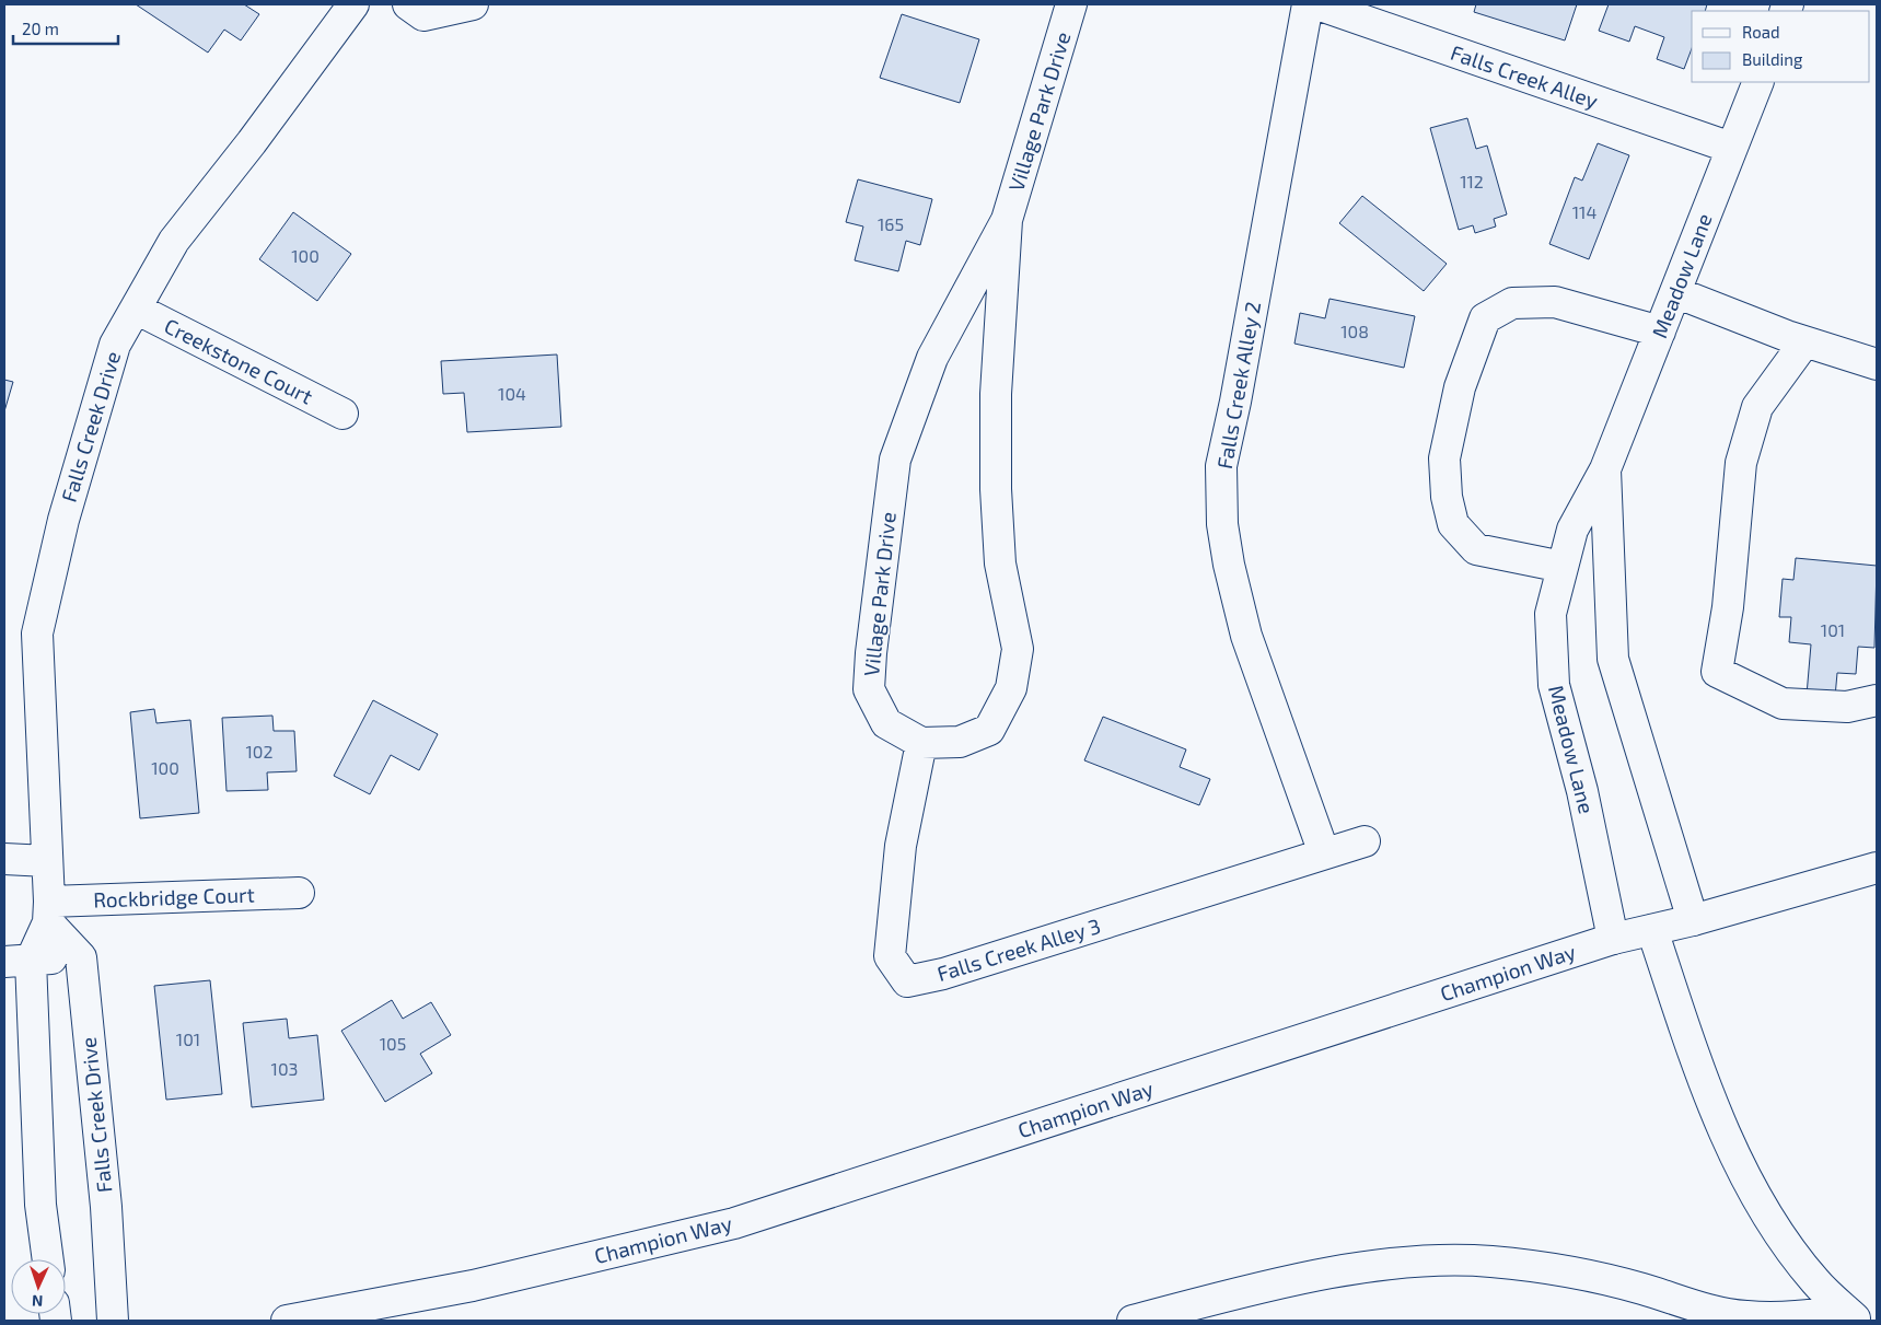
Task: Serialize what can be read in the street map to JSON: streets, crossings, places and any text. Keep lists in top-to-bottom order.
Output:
{
  "streets": {
    "street": [
      "Falls Creek Alley",
      "Village Park Drive",
      "Meadow Lane",
      "Creekstone Court",
      "Falls Creek Alley 2",
      "Falls Creek Drive",
      "Rockbridge Court",
      "Falls Creek Alley 3",
      "Champion Way"
    ]
  },
  "crossings": [
    ["Falls Creek Alley", "Meadow Lane"],
    ["Village Park Drive", "Falls Creek Alley 3"],
    ["Meadow Lane", "Champion Way"],
    ["Creekstone Court", "Falls Creek Drive"],
    ["Falls Creek Alley 2", "Falls Creek Alley 3"],
    ["Falls Creek Drive", "Rockbridge Court"]
  ],
  "house_numbers": [
    "112",
    "114",
    "165",
    "100",
    "108",
    "104",
    "101",
    "102",
    "100",
    "101",
    "105",
    "103"
  ],
  "legend": ["Road", "Building"],
  "scale_bar": "20 m",
  "north": "bottom"
}
